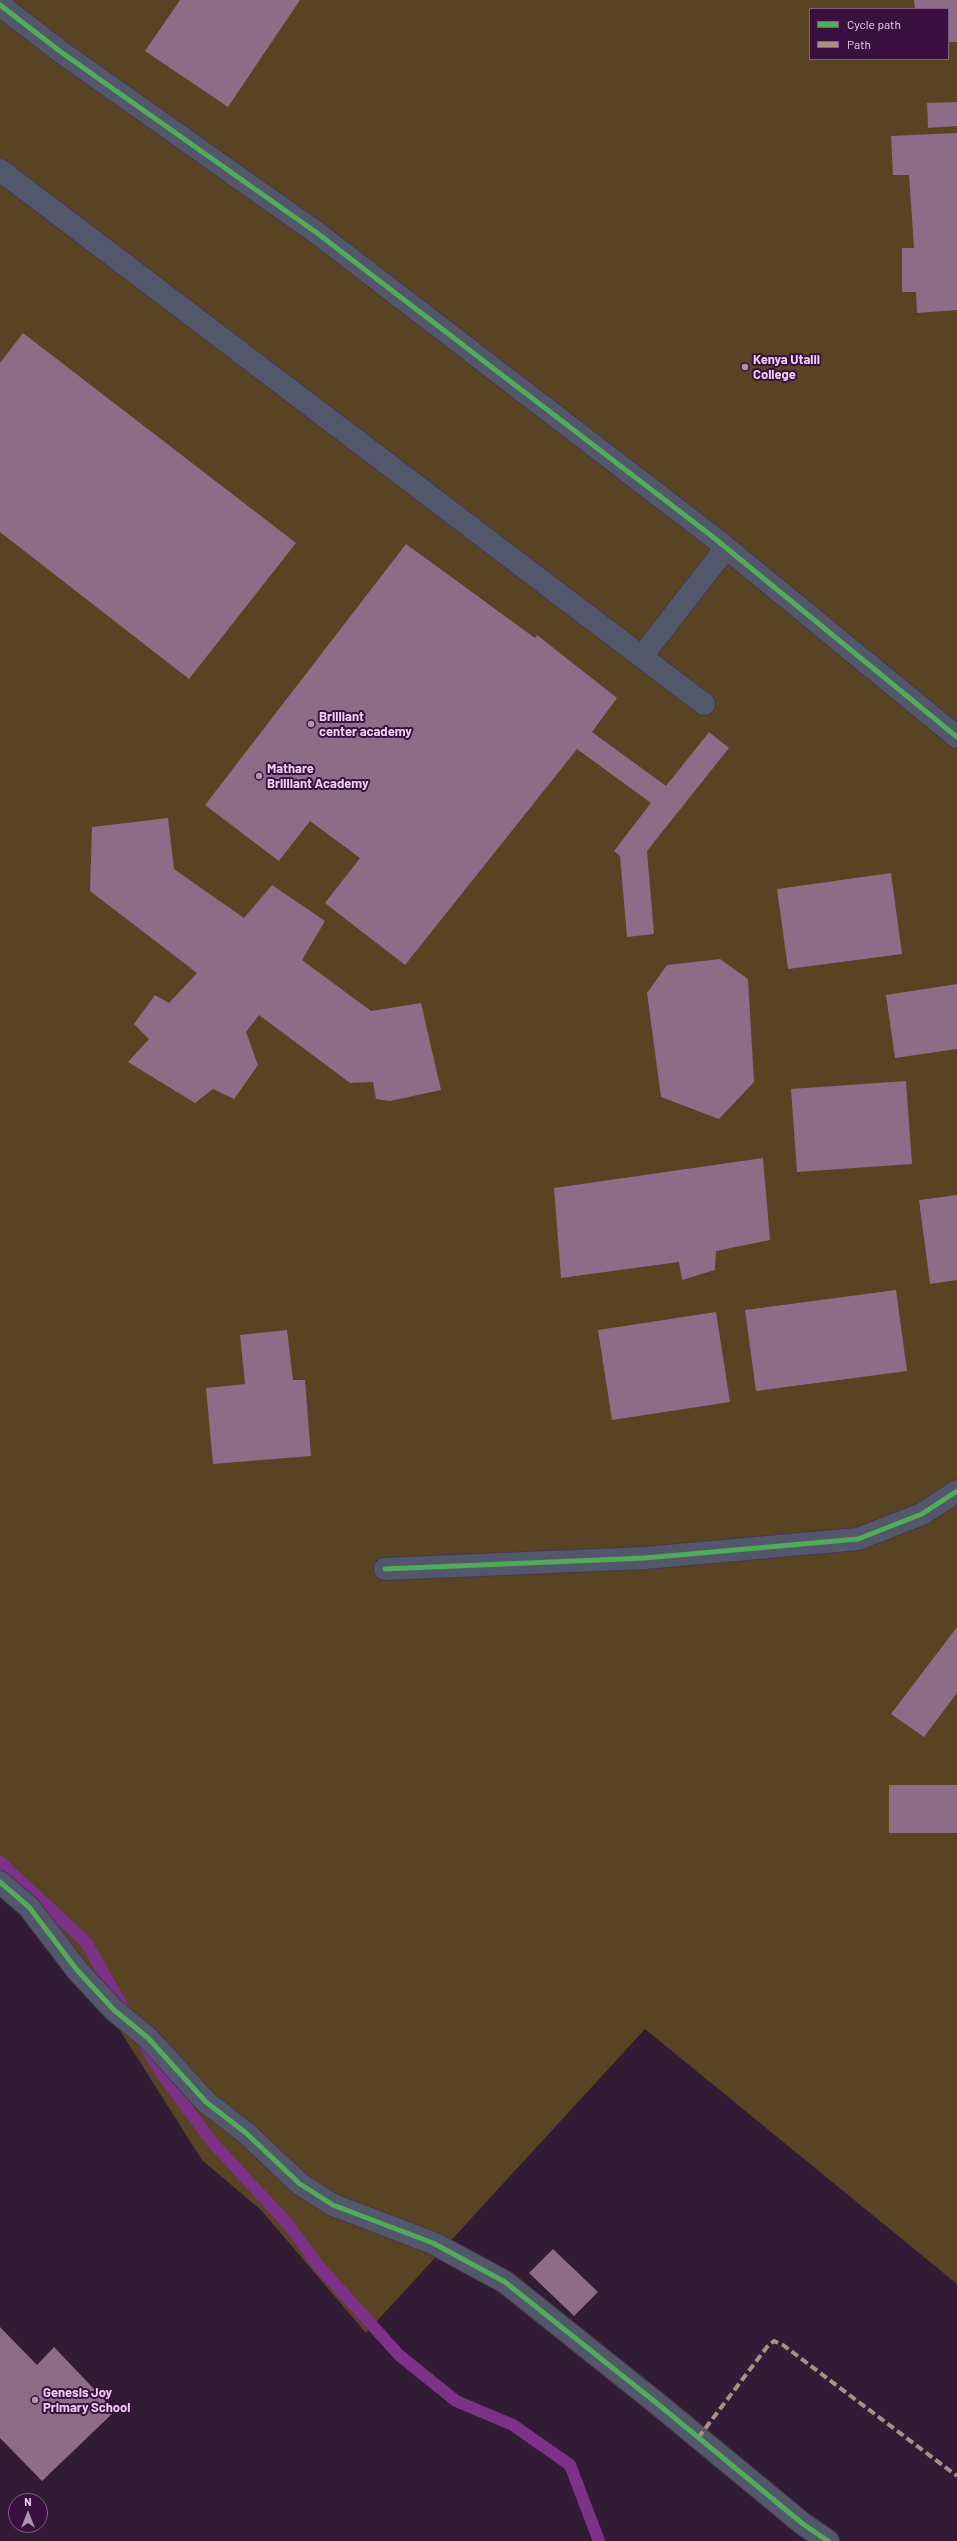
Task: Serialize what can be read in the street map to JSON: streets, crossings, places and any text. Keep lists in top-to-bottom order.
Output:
{
  "places": [
    "Kenya Utalii College",
    "Brilliant center academy",
    "Mathare Brilliant Academy",
    "Genesis Joy Primary School"
  ],
  "legend": ["Cycle path", "Path"],
  "north": "top"
}
